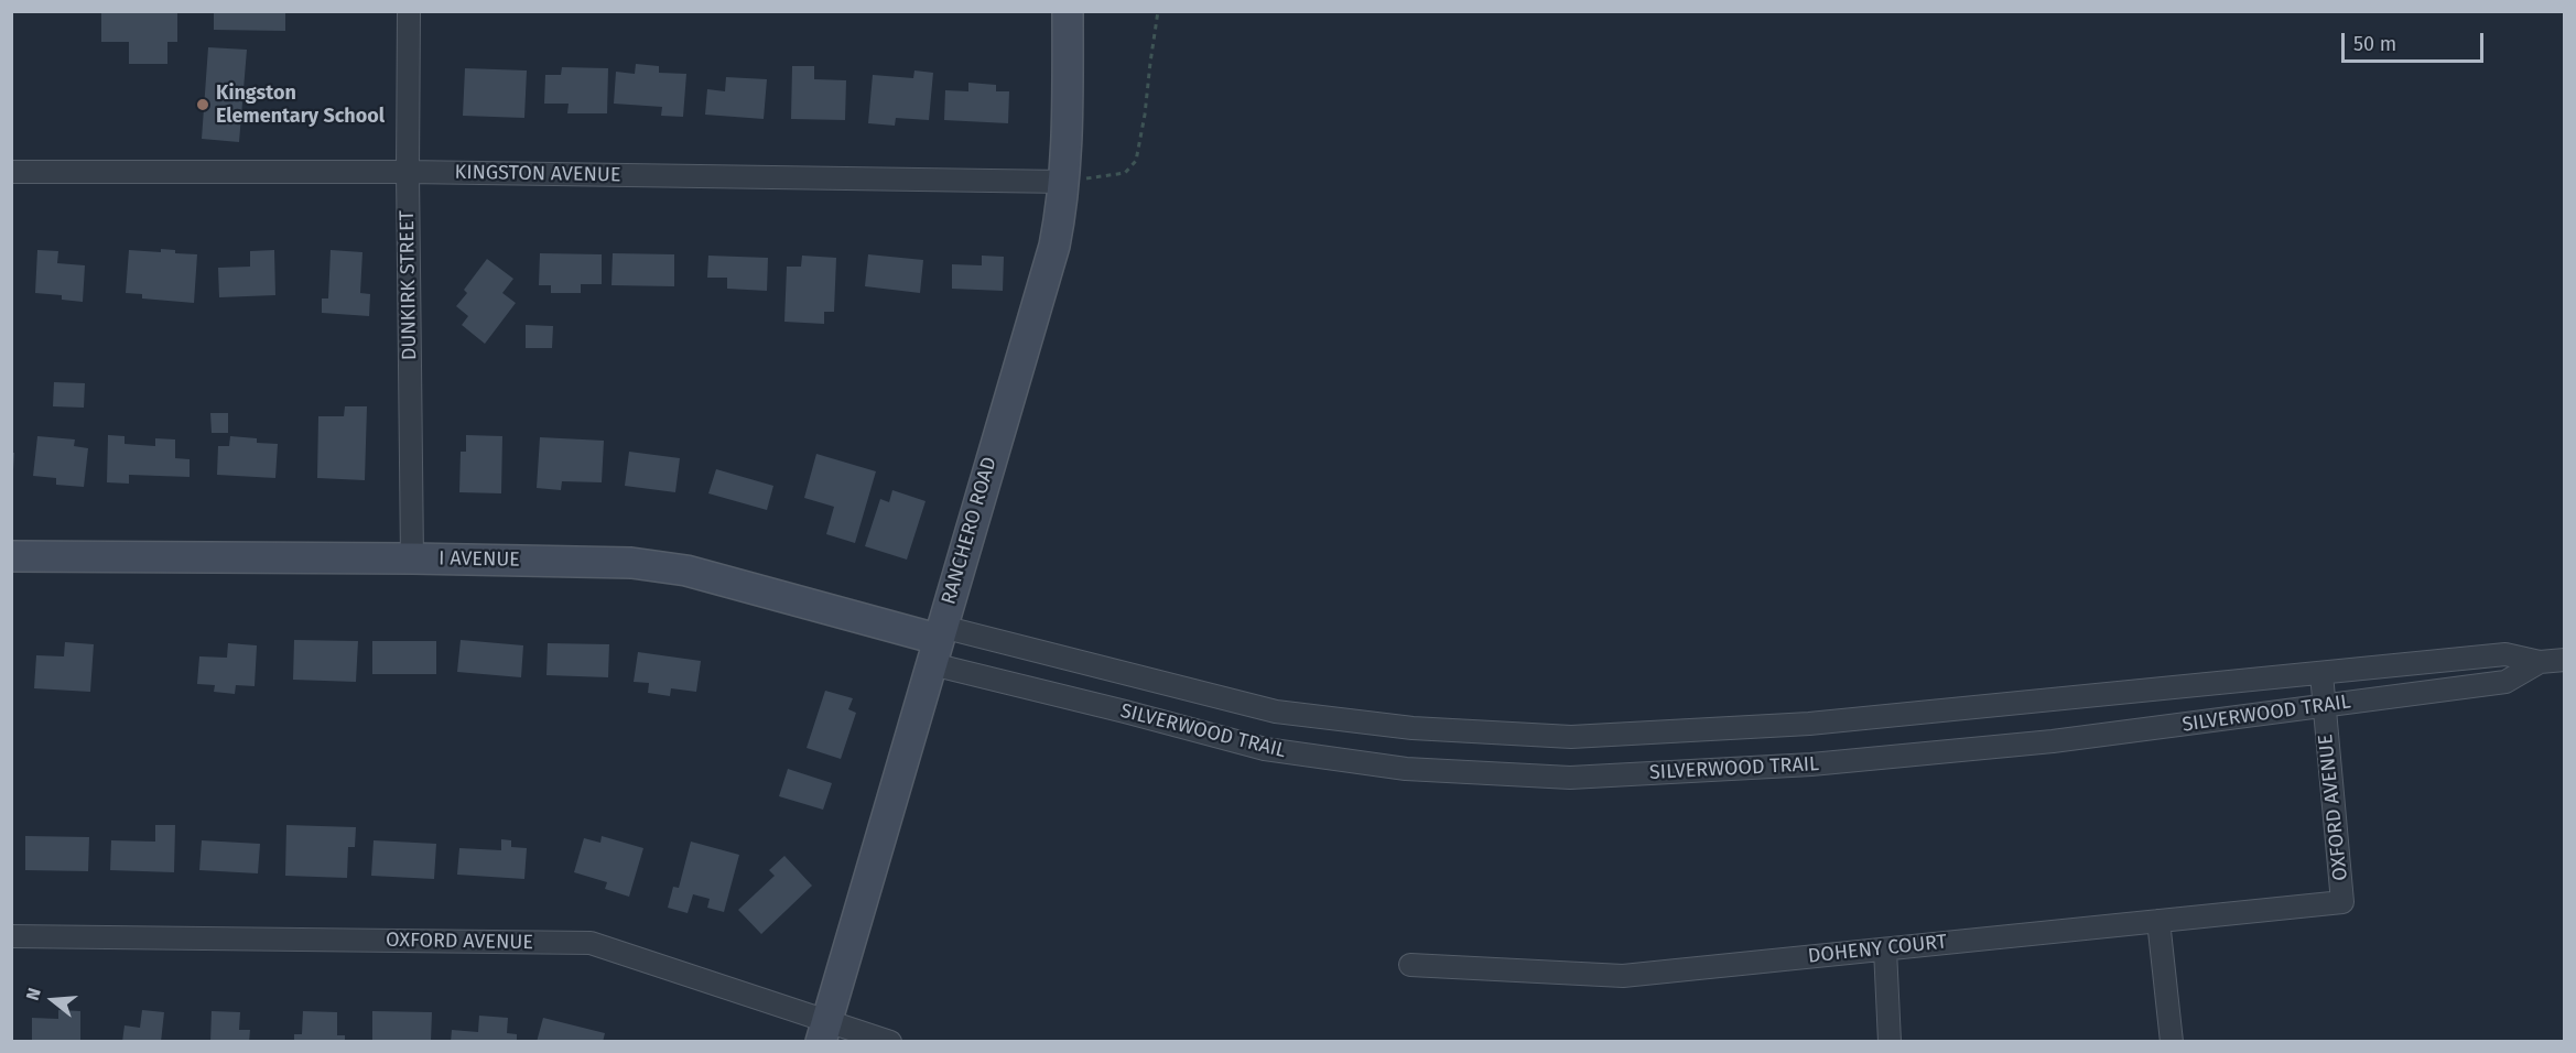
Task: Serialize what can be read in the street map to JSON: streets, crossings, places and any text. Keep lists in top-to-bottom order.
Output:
{
  "streets": {
    "main road": ["RANCHERO ROAD", "I AVENUE"],
    "street": [
      "KINGSTON AVENUE",
      "DUNKIRK STREET",
      "SILVERWOOD TRAIL",
      "OXFORD AVENUE",
      "DOHENY COURT"
    ]
  },
  "crossings": [
    ["KINGSTON AVENUE", "DUNKIRK STREET"],
    ["KINGSTON AVENUE", "RANCHERO ROAD"],
    ["DUNKIRK STREET", "I AVENUE"],
    ["RANCHERO ROAD", "I AVENUE"],
    ["RANCHERO ROAD", "SILVERWOOD TRAIL"],
    ["RANCHERO ROAD", "OXFORD AVENUE"],
    ["I AVENUE", "SILVERWOOD TRAIL"],
    ["SILVERWOOD TRAIL", "OXFORD AVENUE"],
    ["OXFORD AVENUE", "DOHENY COURT"]
  ],
  "places": ["Kingston Elementary School"],
  "scale_bar": "50 m",
  "north": "left"
}
